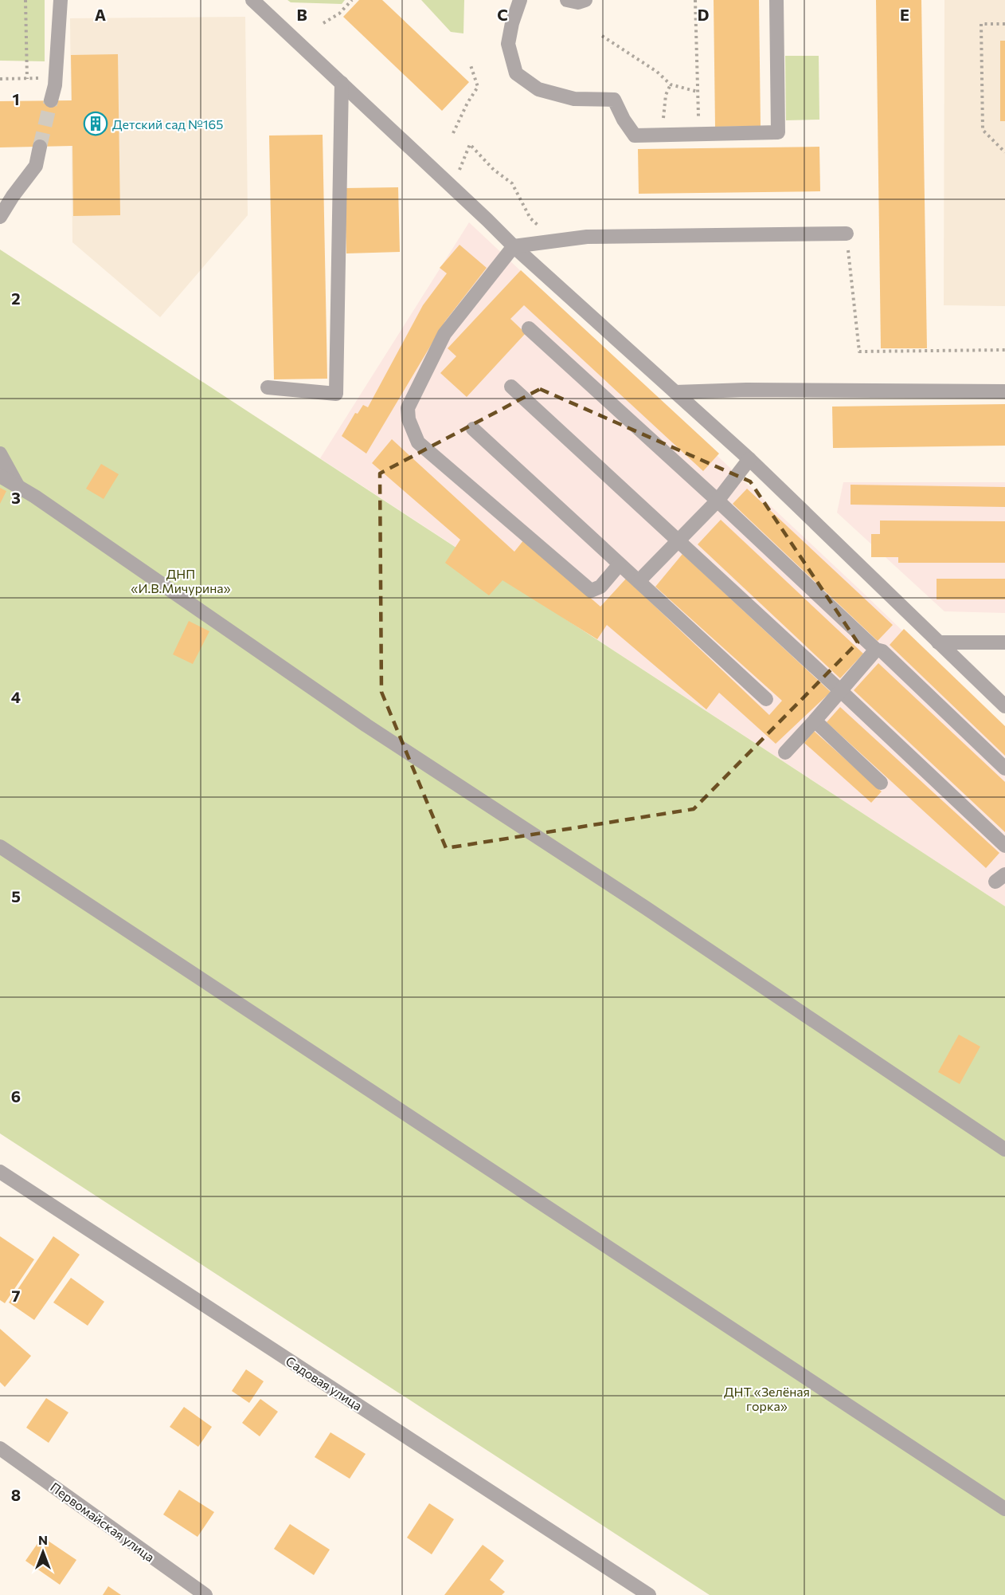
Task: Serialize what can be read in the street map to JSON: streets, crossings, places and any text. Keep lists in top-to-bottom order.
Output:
{
  "streets": {
    "street": ["Садовая улица", "Первомайская улица"]
  },
  "parks": ["ДНП «И.В.Мичурина»", "ДНТ «Зелёная горка»"],
  "places": {
    "building": ["Детский сад №165"]
  },
  "north": "top",
  "grid": {
    "columns": [
      "A",
      "B",
      "C",
      "D",
      "E"
    ],
    "rows": [
      "1",
      "2",
      "3",
      "4",
      "5",
      "6",
      "7",
      "8"
    ]
  }
}
